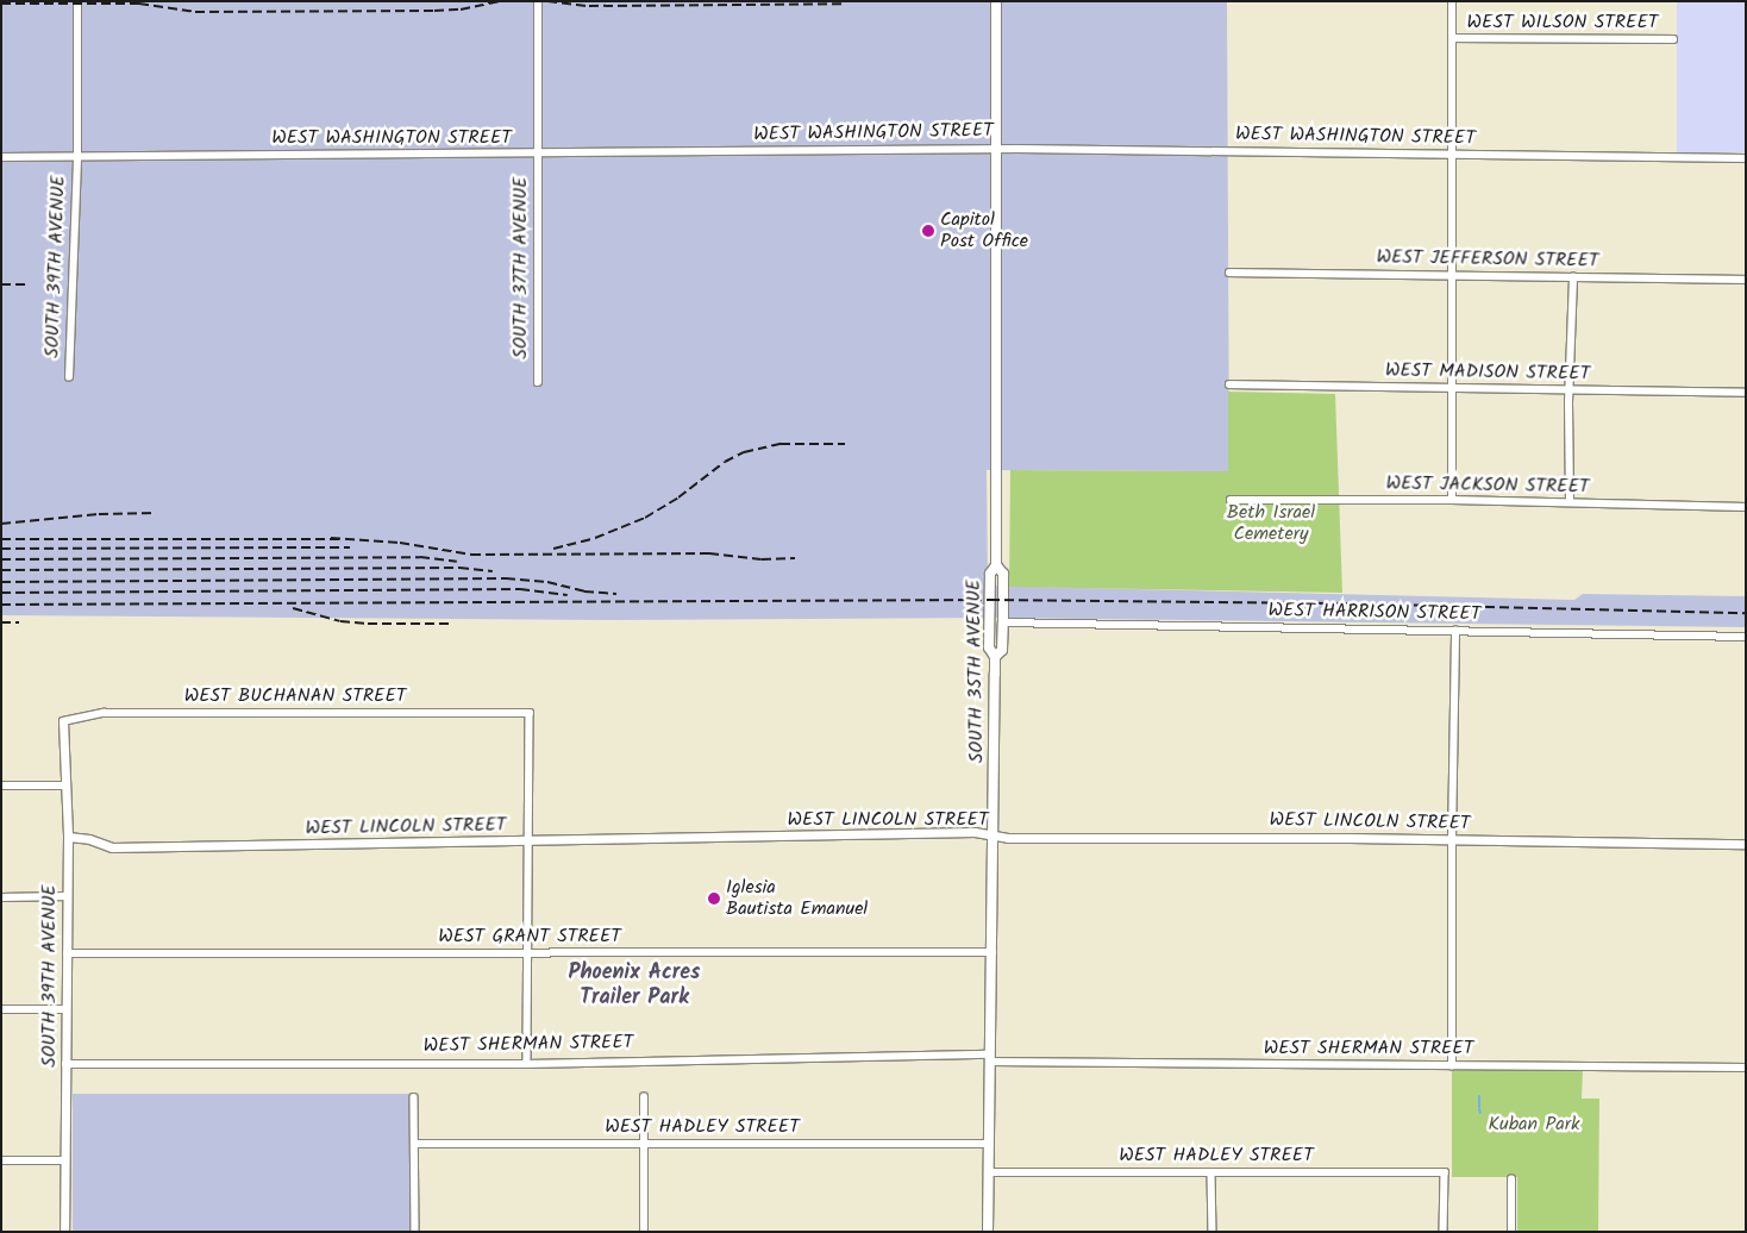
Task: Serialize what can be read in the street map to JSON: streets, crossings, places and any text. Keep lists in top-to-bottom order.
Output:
{
  "streets": {
    "main road": ["SOUTH 35TH AVENUE"],
    "street": [
      "WEST WILSON STREET",
      "WEST WASHINGTON STREET",
      "WEST JEFFERSON STREET",
      "SOUTH 39TH AVENUE",
      "SOUTH 37TH AVENUE",
      "WEST MADISON STREET",
      "WEST JACKSON STREET",
      "WEST HARRISON STREET",
      "WEST BUCHANAN STREET",
      "WEST LINCOLN STREET",
      "WEST GRANT STREET",
      "WEST SHERMAN STREET",
      "WEST HADLEY STREET"
    ]
  },
  "crossings": [
    ["WEST WASHINGTON STREET", "SOUTH 39TH AVENUE"],
    ["WEST WASHINGTON STREET", "SOUTH 37TH AVENUE"],
    ["WEST WASHINGTON STREET", "SOUTH 35TH AVENUE"],
    ["SOUTH 39TH AVENUE", "WEST BUCHANAN STREET"],
    ["SOUTH 39TH AVENUE", "WEST LINCOLN STREET"],
    ["SOUTH 39TH AVENUE", "WEST GRANT STREET"],
    ["SOUTH 39TH AVENUE", "WEST SHERMAN STREET"],
    ["SOUTH 35TH AVENUE", "WEST LINCOLN STREET"],
    ["SOUTH 35TH AVENUE", "WEST GRANT STREET"],
    ["SOUTH 35TH AVENUE", "WEST SHERMAN STREET"],
    ["SOUTH 35TH AVENUE", "WEST HADLEY STREET"],
    ["WEST BUCHANAN STREET", "WEST LINCOLN STREET"]
  ],
  "districts": ["Phoenix Acres Trailer Park"],
  "parks": ["Beth Israel Cemetery", "Kuban Park"],
  "places": ["Capitol Post Office", "Iglesia Bautista Emanuel"]
}
